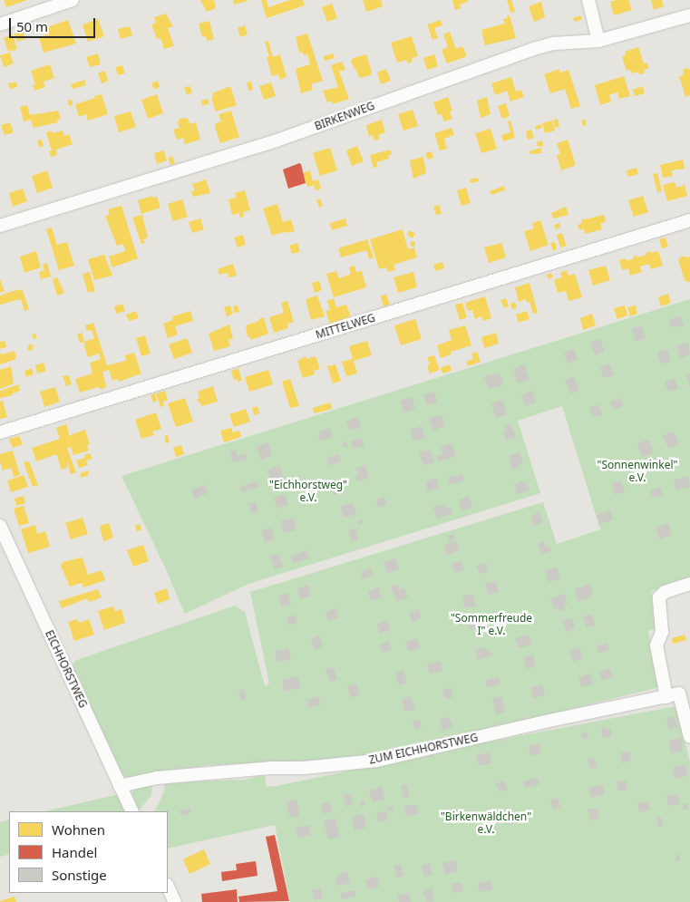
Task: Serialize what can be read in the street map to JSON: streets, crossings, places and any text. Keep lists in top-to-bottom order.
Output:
{
  "streets": {
    "street": [
      "BIRKENWEG",
      "MITTELWEG",
      "EICHHORSTWEG",
      "ZUM EICHHORSTWEG"
    ]
  },
  "crossings": [
    ["EICHHORSTWEG", "ZUM EICHHORSTWEG"]
  ],
  "parks": [
    "\"Sonnenwinkel\" e.V.",
    "\"Eichhorstweg\" e.V.",
    "\"Sommerfreude I\" e.V.",
    "\"Birkenwäldchen\" e.V."
  ],
  "legend": ["Wohnen", "Handel", "Sonstige"],
  "scale_bar": "50 m"
}
